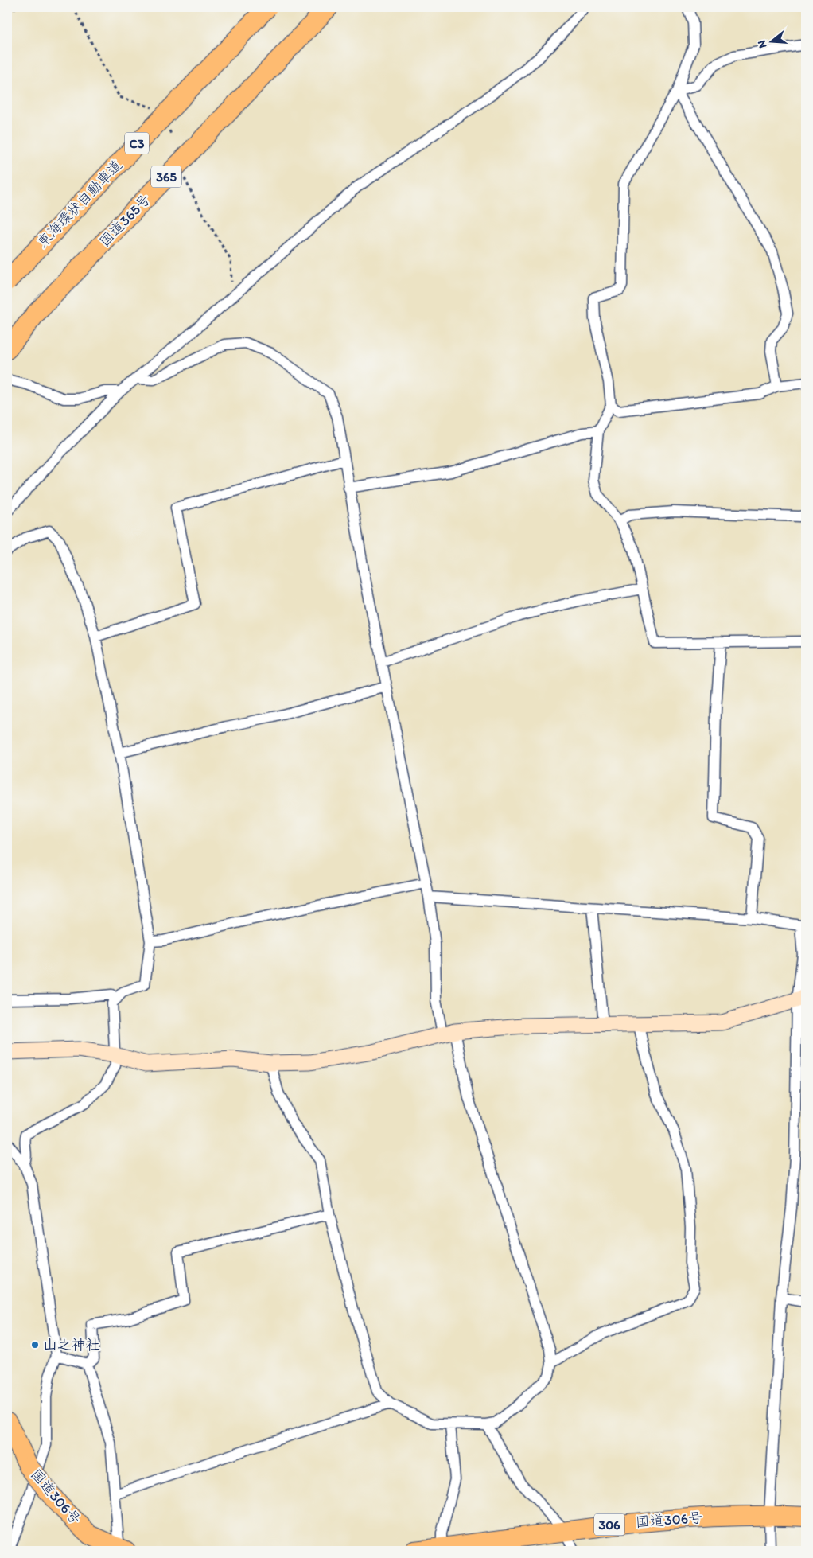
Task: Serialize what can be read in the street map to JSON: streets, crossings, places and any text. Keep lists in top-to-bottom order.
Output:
{
  "streets": {
    "highway": [
      "C3",
      "365",
      "東海環状自動車道",
      "国道365号",
      "国道306号",
      "306"
    ]
  },
  "places": ["山之神社"],
  "north": "left"
}
